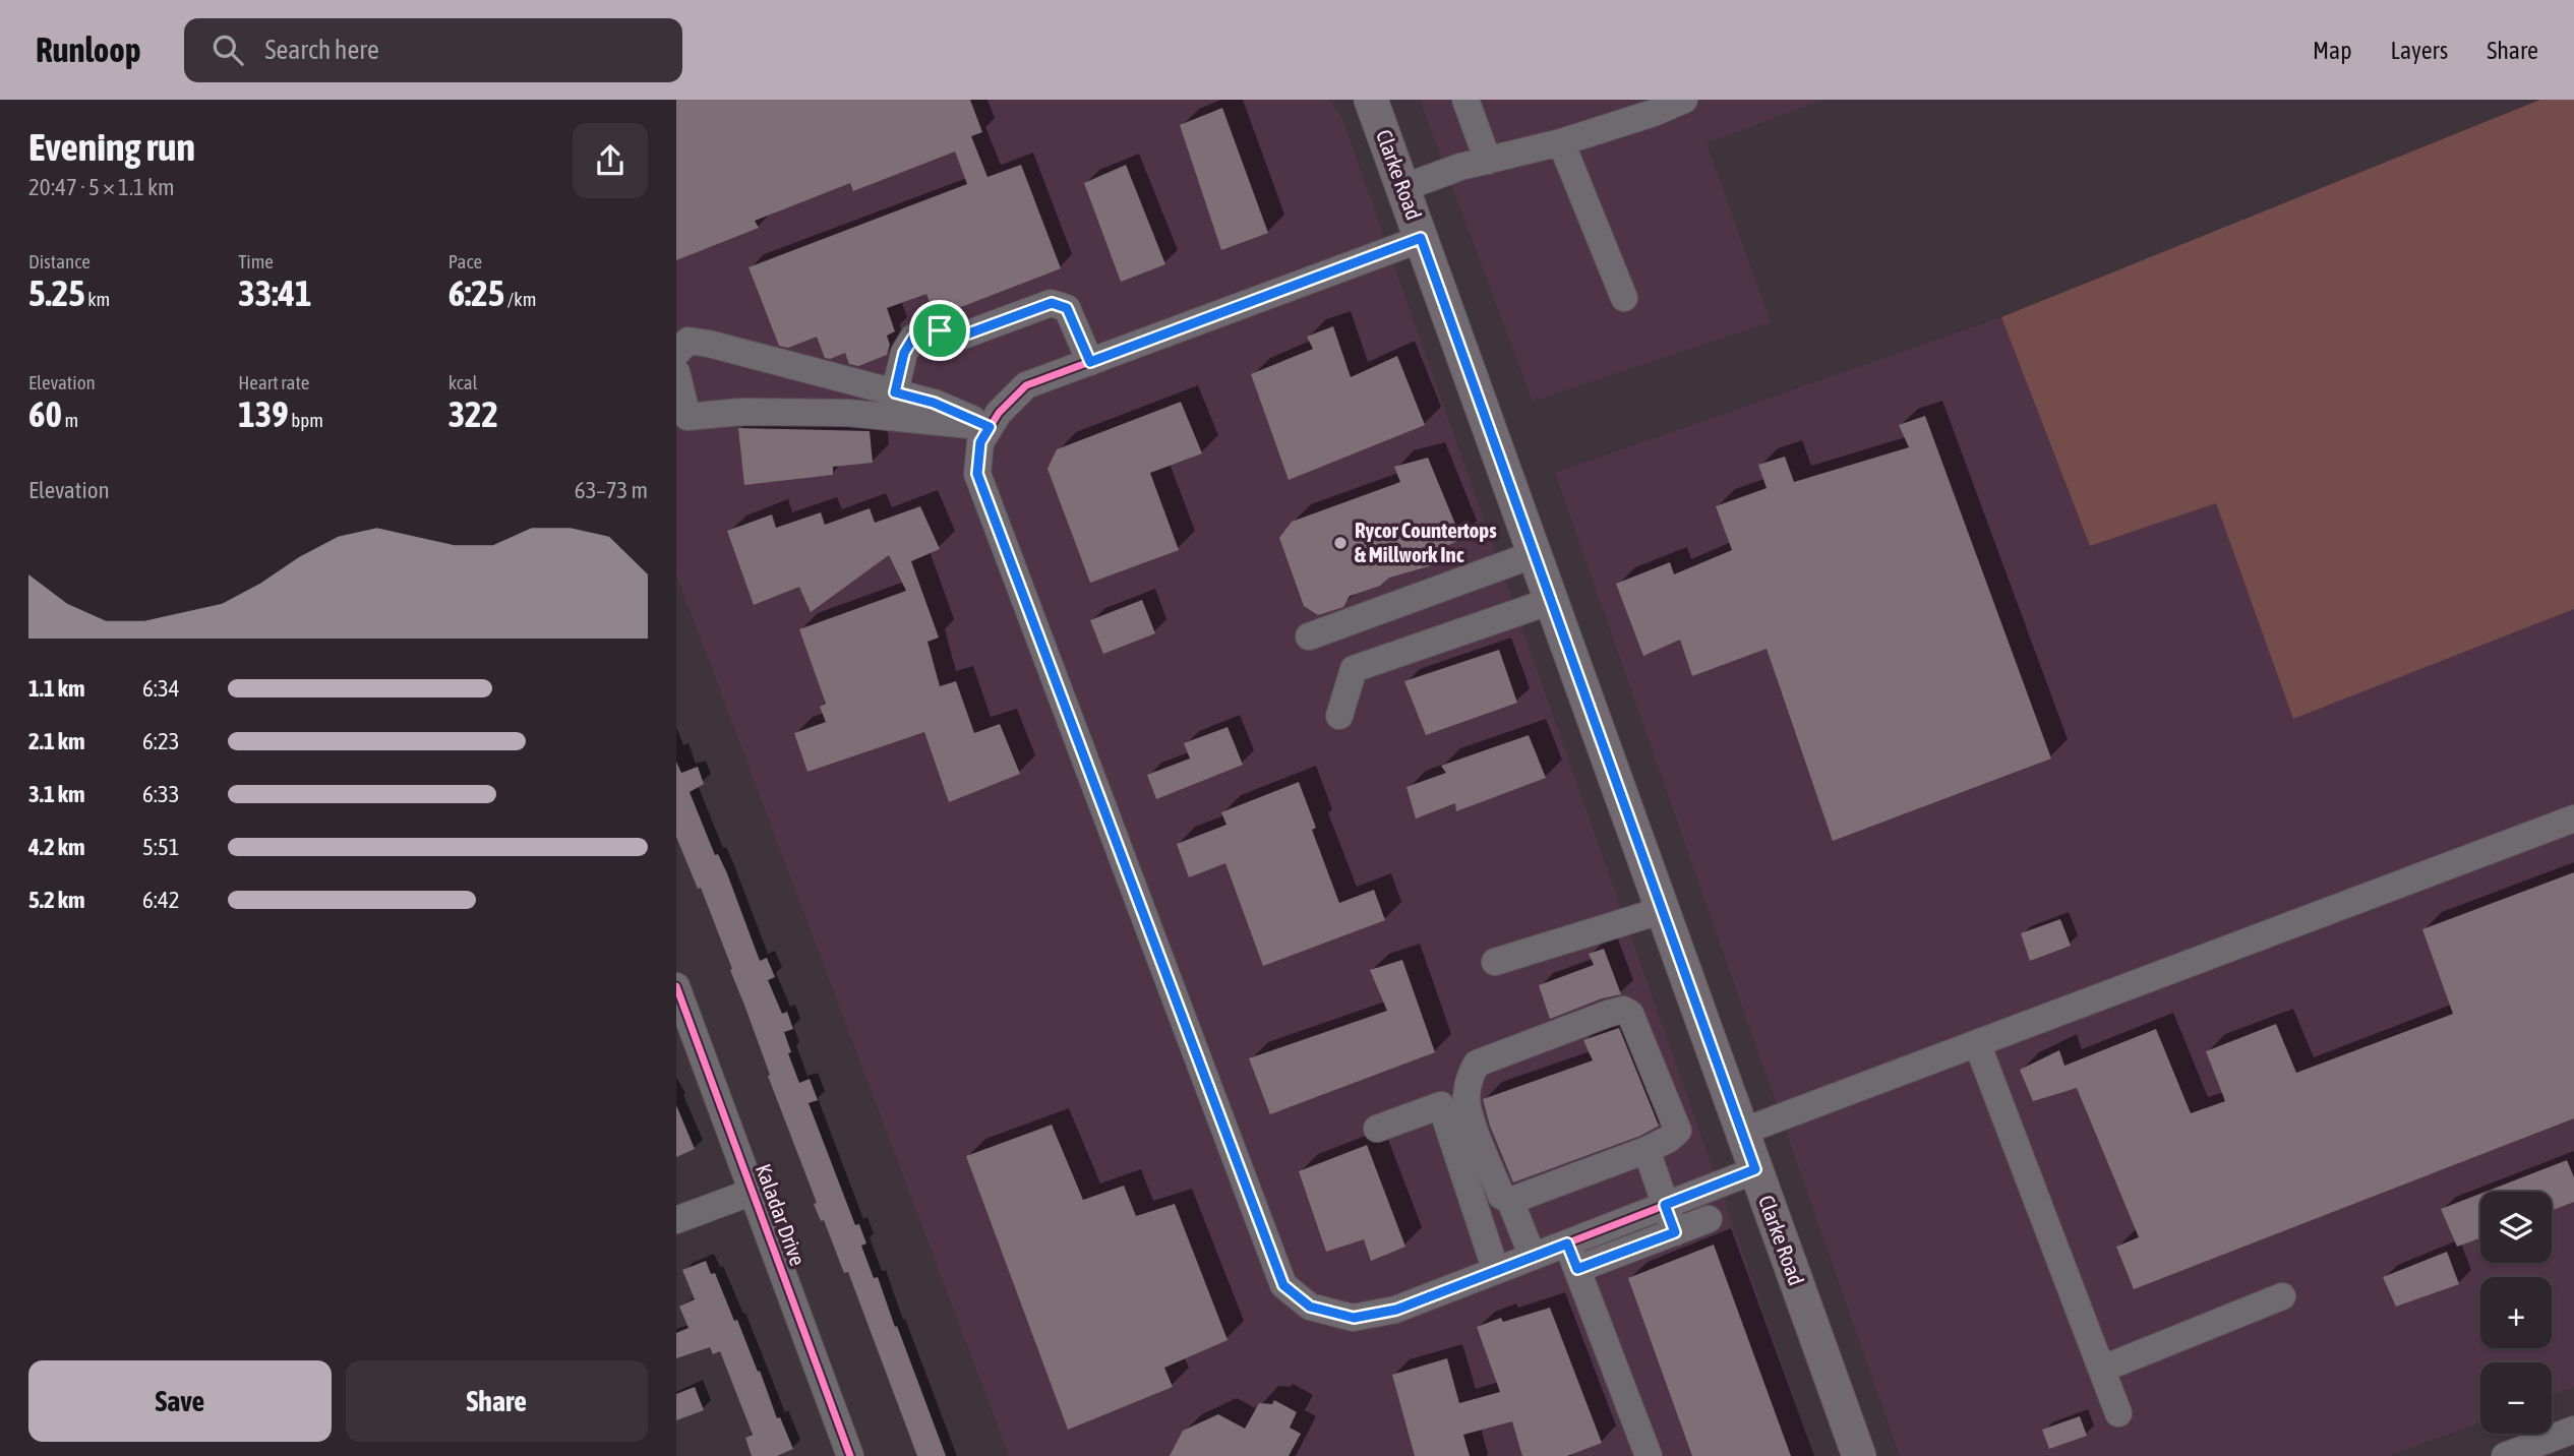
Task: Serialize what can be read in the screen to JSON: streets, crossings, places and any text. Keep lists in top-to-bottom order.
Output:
{
  "streets": {
    "main road": ["Clarke Road"],
    "street": ["Kaladar Drive"]
  },
  "places": ["Rycor Countertops & Millwork Inc"],
  "page": {
    "header": "Runloop",
    "search": "Search here",
    "nav": ["Map", "Layers", "Share"],
    "heading": ["Evening run", "20:47 · 5 × 1.1 km"],
    "stats": [
      ["Distance", "5.25 km"],
      ["Time", "33:41"],
      ["Pace", "6:25 /km"],
      ["Elevation", "60 m"],
      ["Heart rate", "139 bpm"],
      ["kcal", "322"]
    ],
    "chart": ["Elevation", "63–73 m"],
    "list": [
      {
        "name": "1.1 km",
        "note": "6:34"
      },
      {
        "name": "2.1 km",
        "note": "6:23"
      },
      {
        "name": "3.1 km",
        "note": "6:33"
      },
      {
        "name": "4.2 km",
        "note": "5:51"
      },
      {
        "name": "5.2 km",
        "note": "6:42"
      }
    ],
    "map_buttons": ["+", "−"],
    "buttons": ["Save", "Share"]
  }
}
